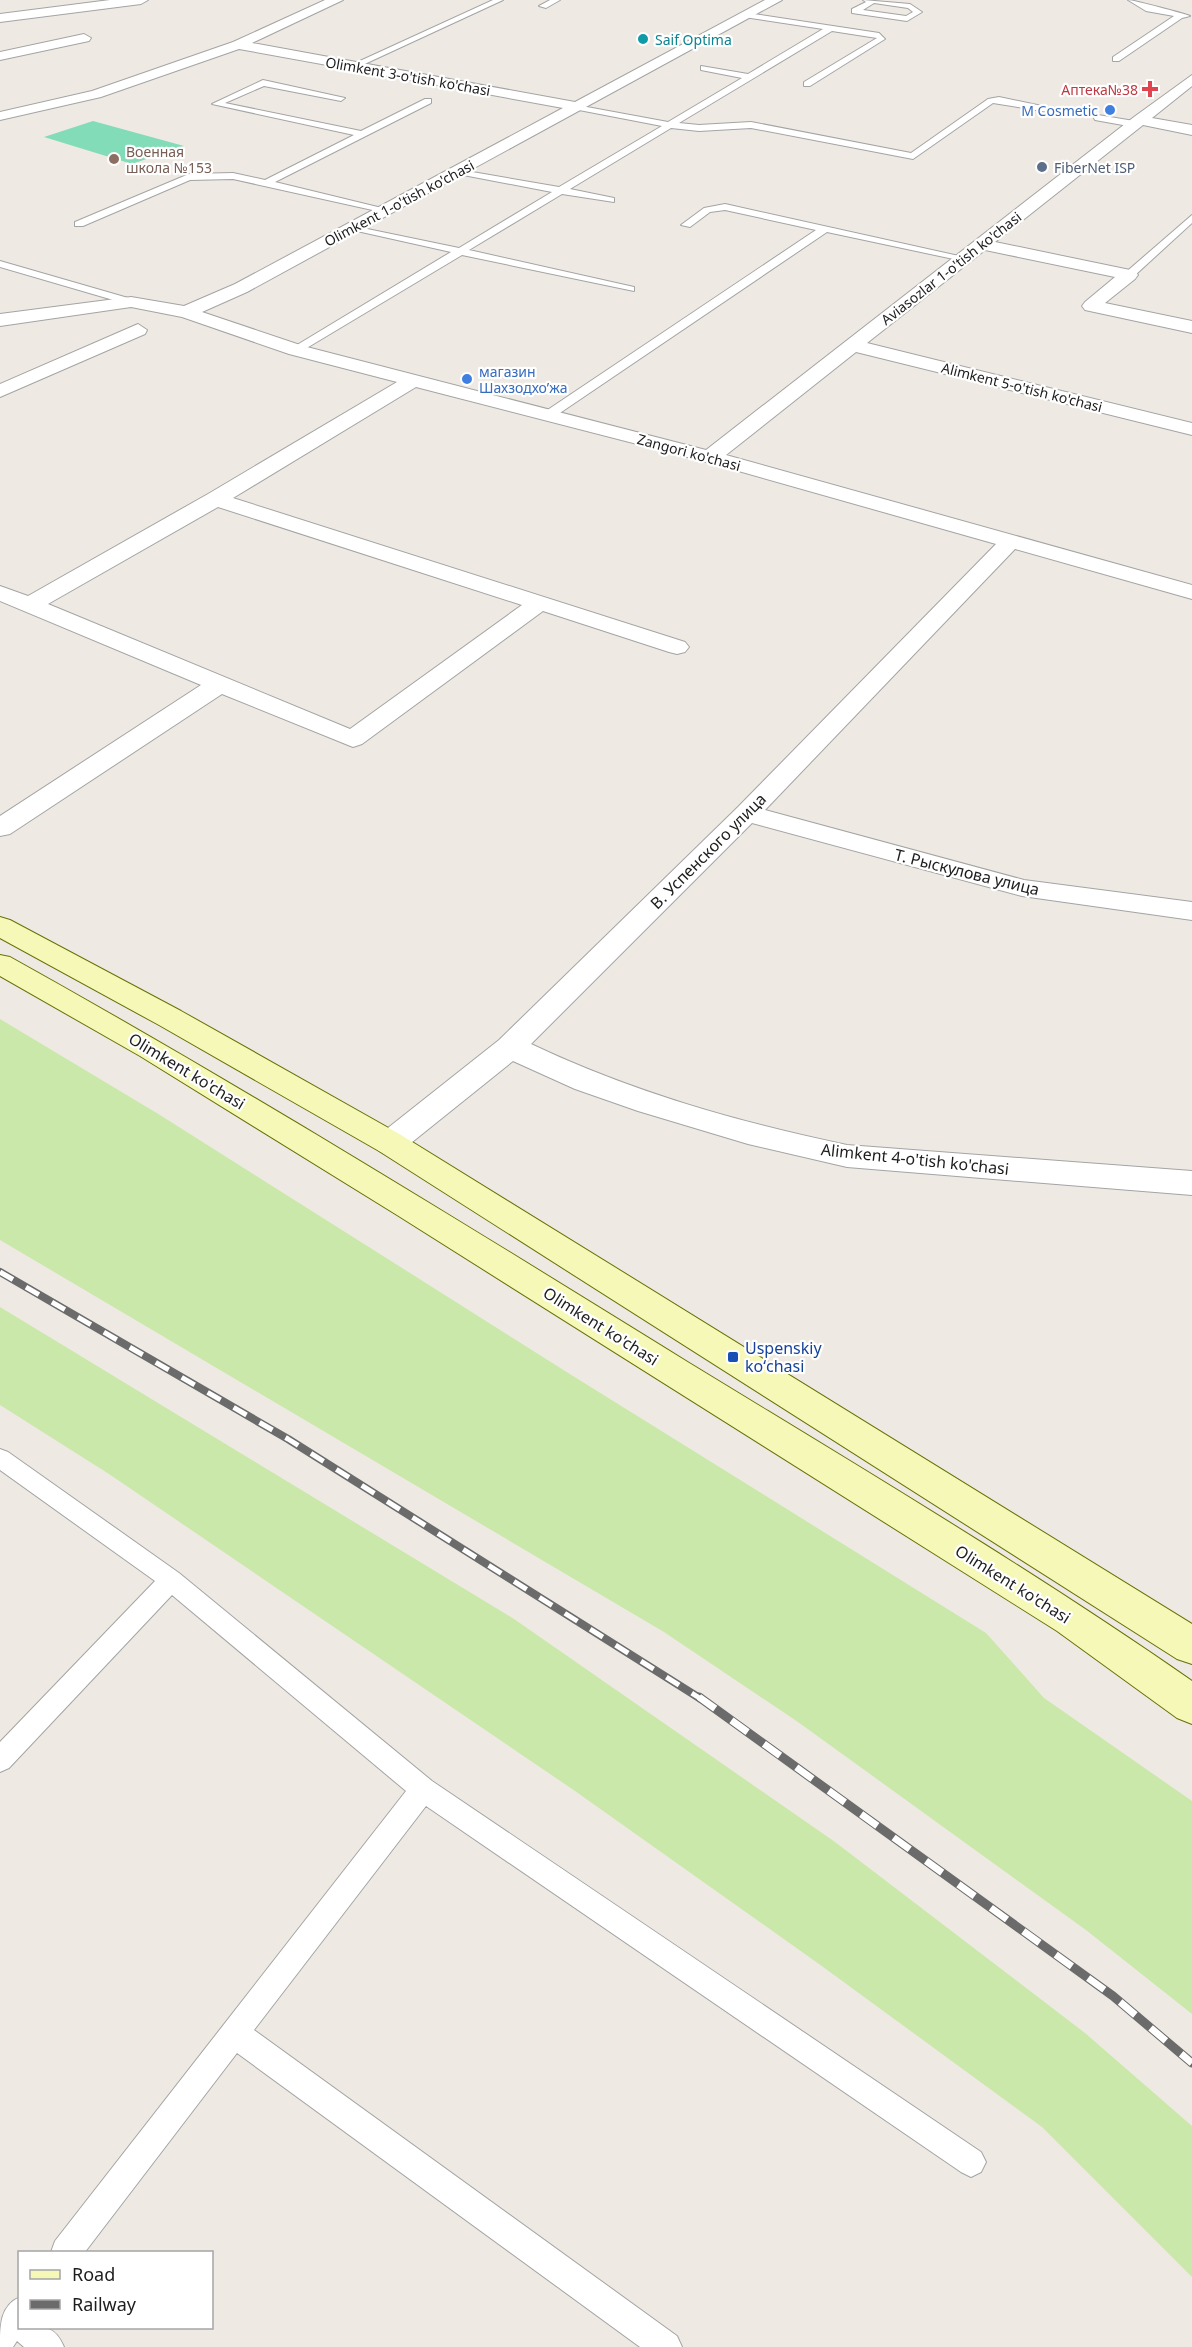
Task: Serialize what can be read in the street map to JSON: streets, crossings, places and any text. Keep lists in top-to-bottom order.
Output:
{
  "streets": {
    "main road": ["Olimkent ko'chasi"],
    "street": [
      "Olimkent 3-o'tish ko'chasi",
      "Olimkent 1-o'tish ko'chasi",
      "Aviasozlar 1-o'tish ko'chasi",
      "Alimkent 5-o'tish ko'chasi",
      "Zangori ko'chasi",
      "В. Успенского улица",
      "Т. Рыскулова улица",
      "Alimkent 4-o'tish ko'chasi"
    ]
  },
  "crossings": [
    ["Olimkent 3-o'tish ko'chasi", "Olimkent 1-o'tish ko'chasi"],
    ["Olimkent 1-o'tish ko'chasi", "Zangori ko'chasi"],
    ["Aviasozlar 1-o'tish ko'chasi", "Alimkent 5-o'tish ko'chasi"],
    ["Aviasozlar 1-o'tish ko'chasi", "Zangori ko'chasi"],
    ["Zangori ko'chasi", "В. Успенского улица"],
    ["В. Успенского улица", "Т. Рыскулова улица"],
    ["В. Успенского улица", "Alimkent 4-o'tish ko'chasi"]
  ],
  "places": {
    "other": [
      "Saif Optima",
      "M Cosmetic",
      "Военная школа №153",
      "FiberNet ISP",
      "магазин Шахзодхо’жа"
    ],
    "health": ["Аптека№38"],
    "transit": ["Uspenskiy koʻchasi"]
  },
  "legend": ["Road", "Railway"]
}
